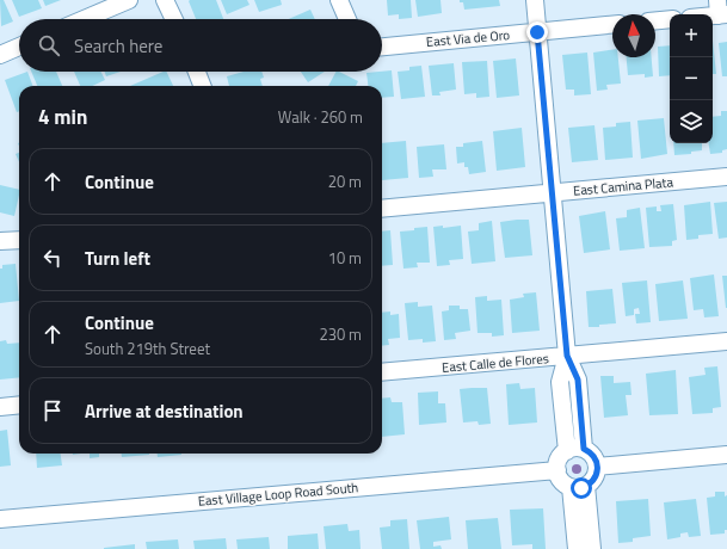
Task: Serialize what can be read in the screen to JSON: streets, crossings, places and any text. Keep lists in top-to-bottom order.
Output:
{
  "streets": {
    "street": [
      "East Via de Oro",
      "East Camina Plata",
      "East Calle de Flores",
      "East Village Loop Road South"
    ]
  },
  "north": "top",
  "page": {
    "map_buttons": ["+", "−"],
    "search": "Search here",
    "heading": ["4 min", "Walk · 260 m"],
    "list": [
      ["Continue", "20 m"],
      ["Turn left", "10 m"],
      ["Continue", "South 219th Street", "230 m"],
      "Arrive at destination"
    ]
  }
}
